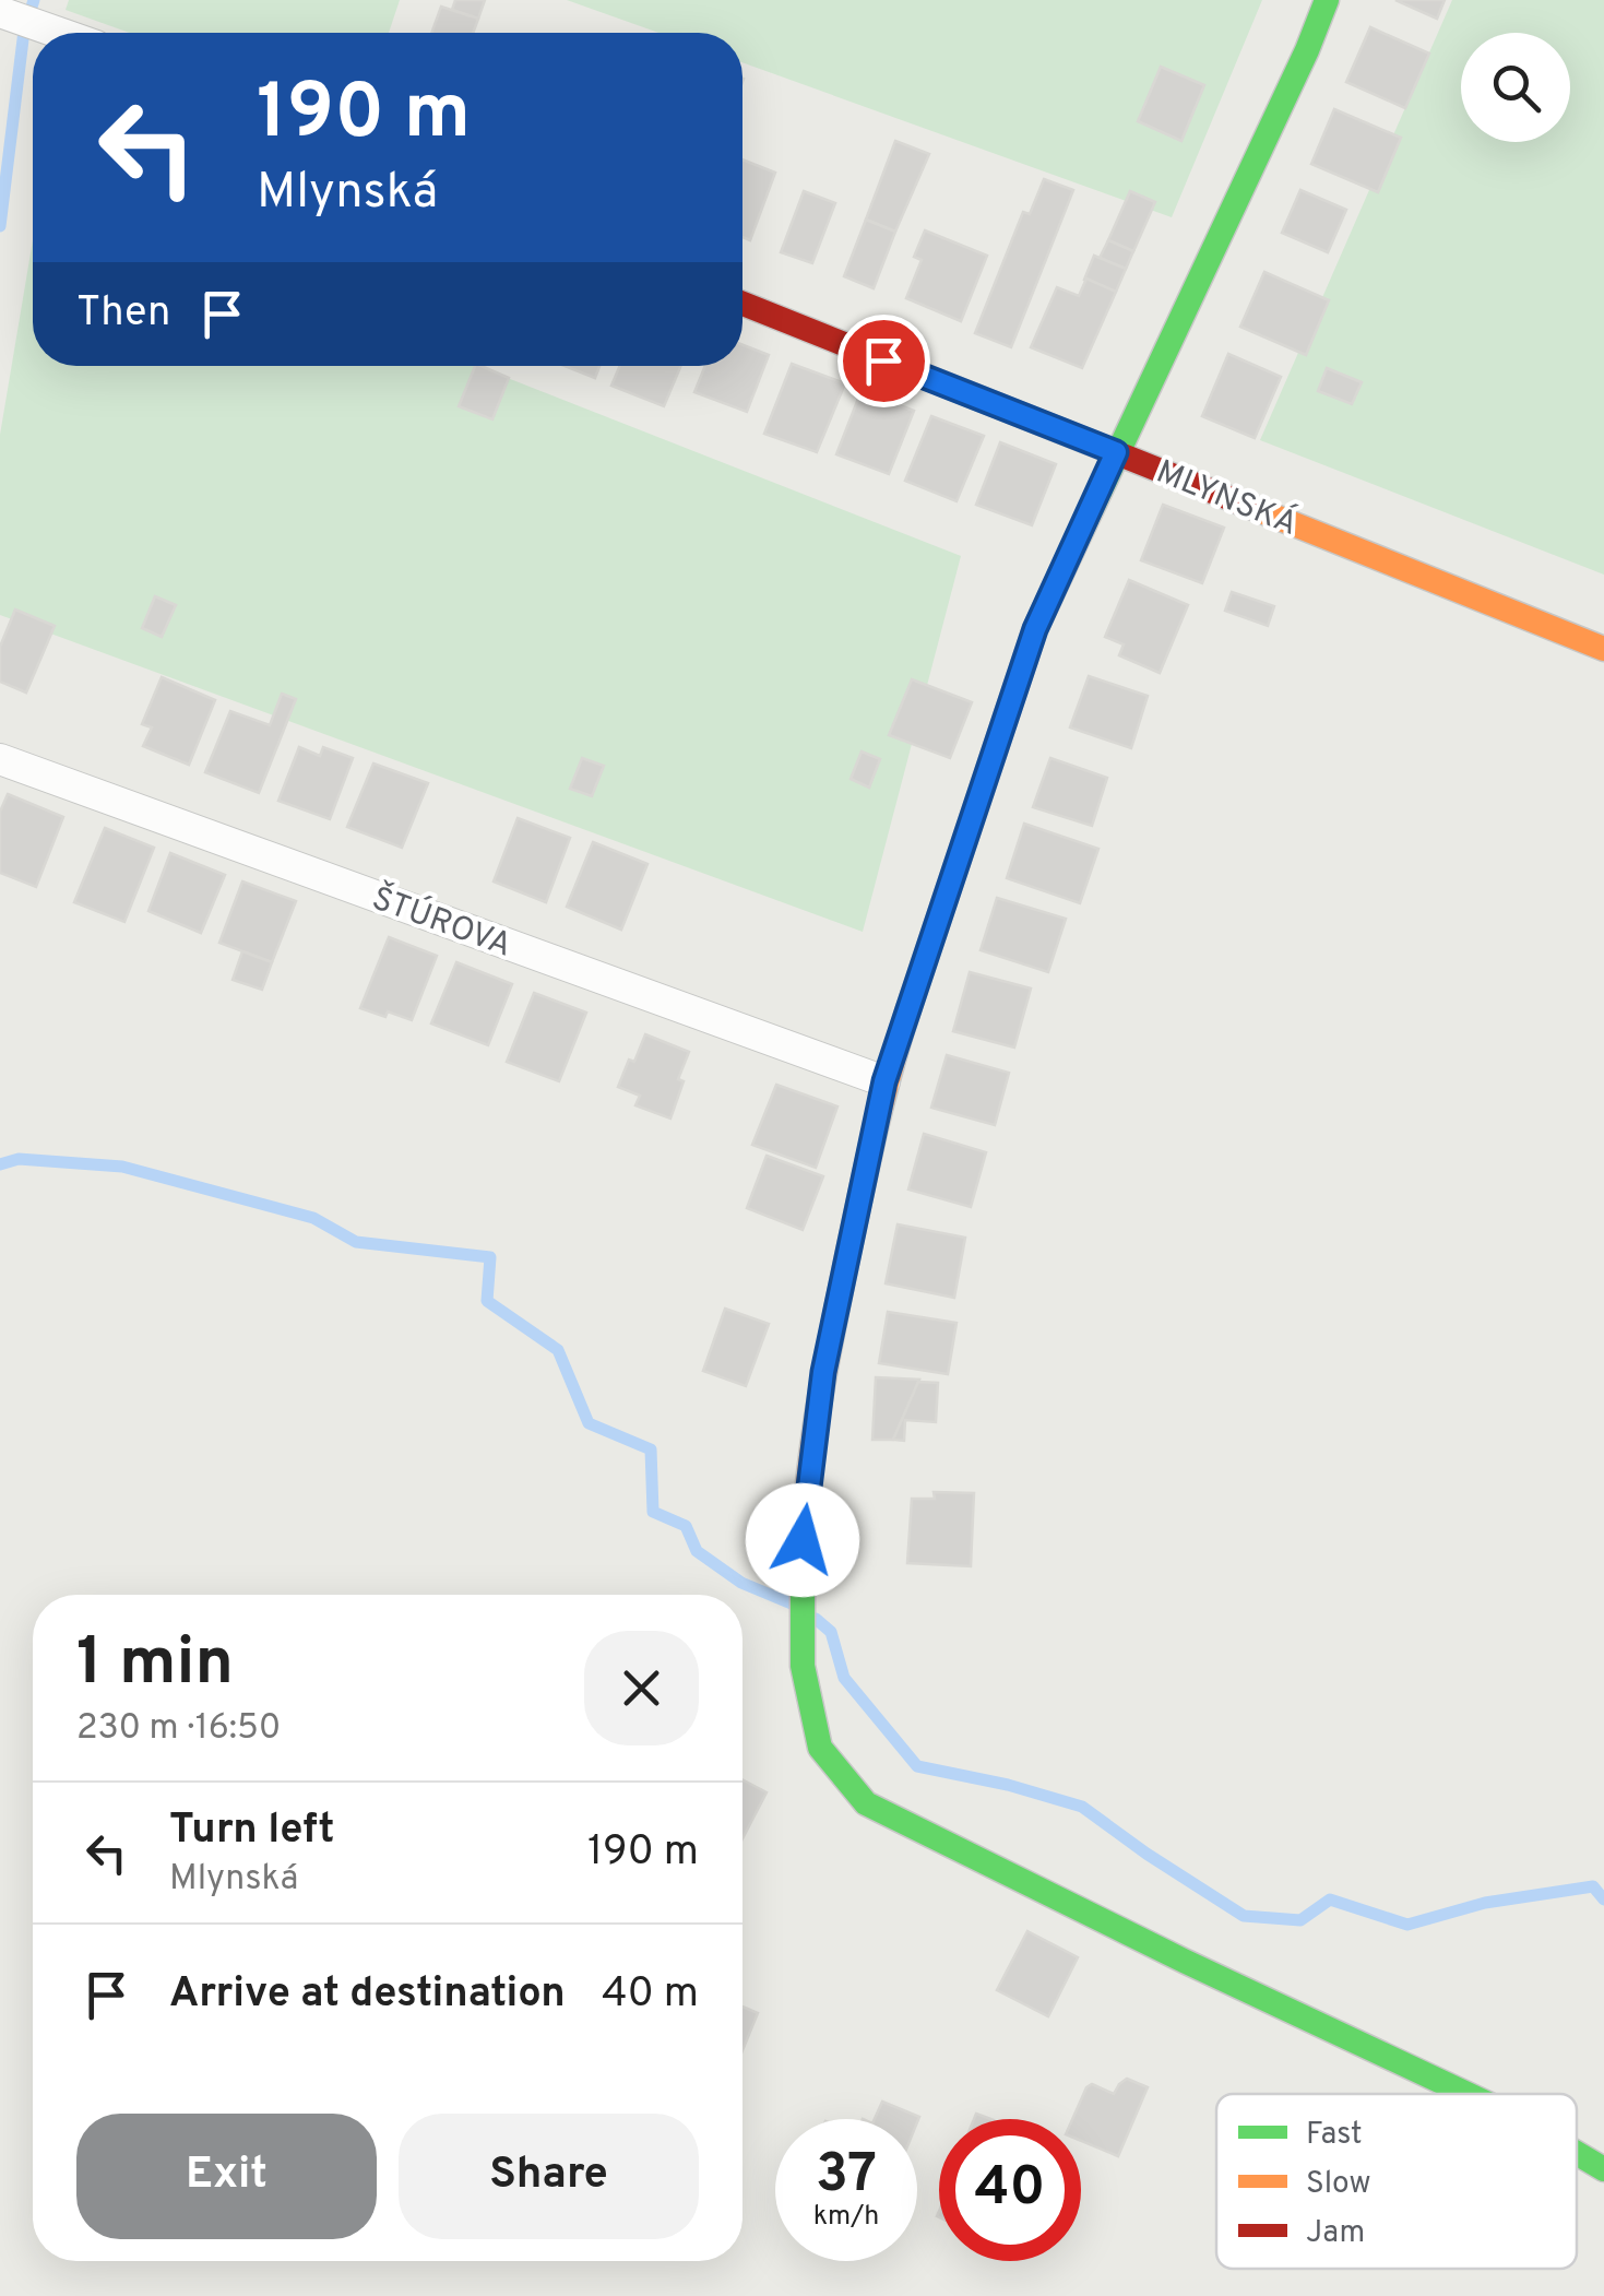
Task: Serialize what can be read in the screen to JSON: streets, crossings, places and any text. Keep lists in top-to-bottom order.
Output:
{
  "streets": {
    "street": ["MLYNSKÁ", "ŠTÚROVA"]
  },
  "legend": ["Fast", "Slow", "Jam"],
  "page": {
    "turn": ["190 m", "Mlynská"],
    "then": "Then",
    "heading": ["1 min", "230 m · 16:50"],
    "list": [
      {
        "name": "Turn left",
        "note": "Mlynská",
        "value": "190 m"
      },
      {
        "name": "Arrive at destination",
        "value": "40 m"
      }
    ],
    "buttons": ["Exit", "Share"],
    "speed": "37 km/h",
    "limit": "40"
  }
}
